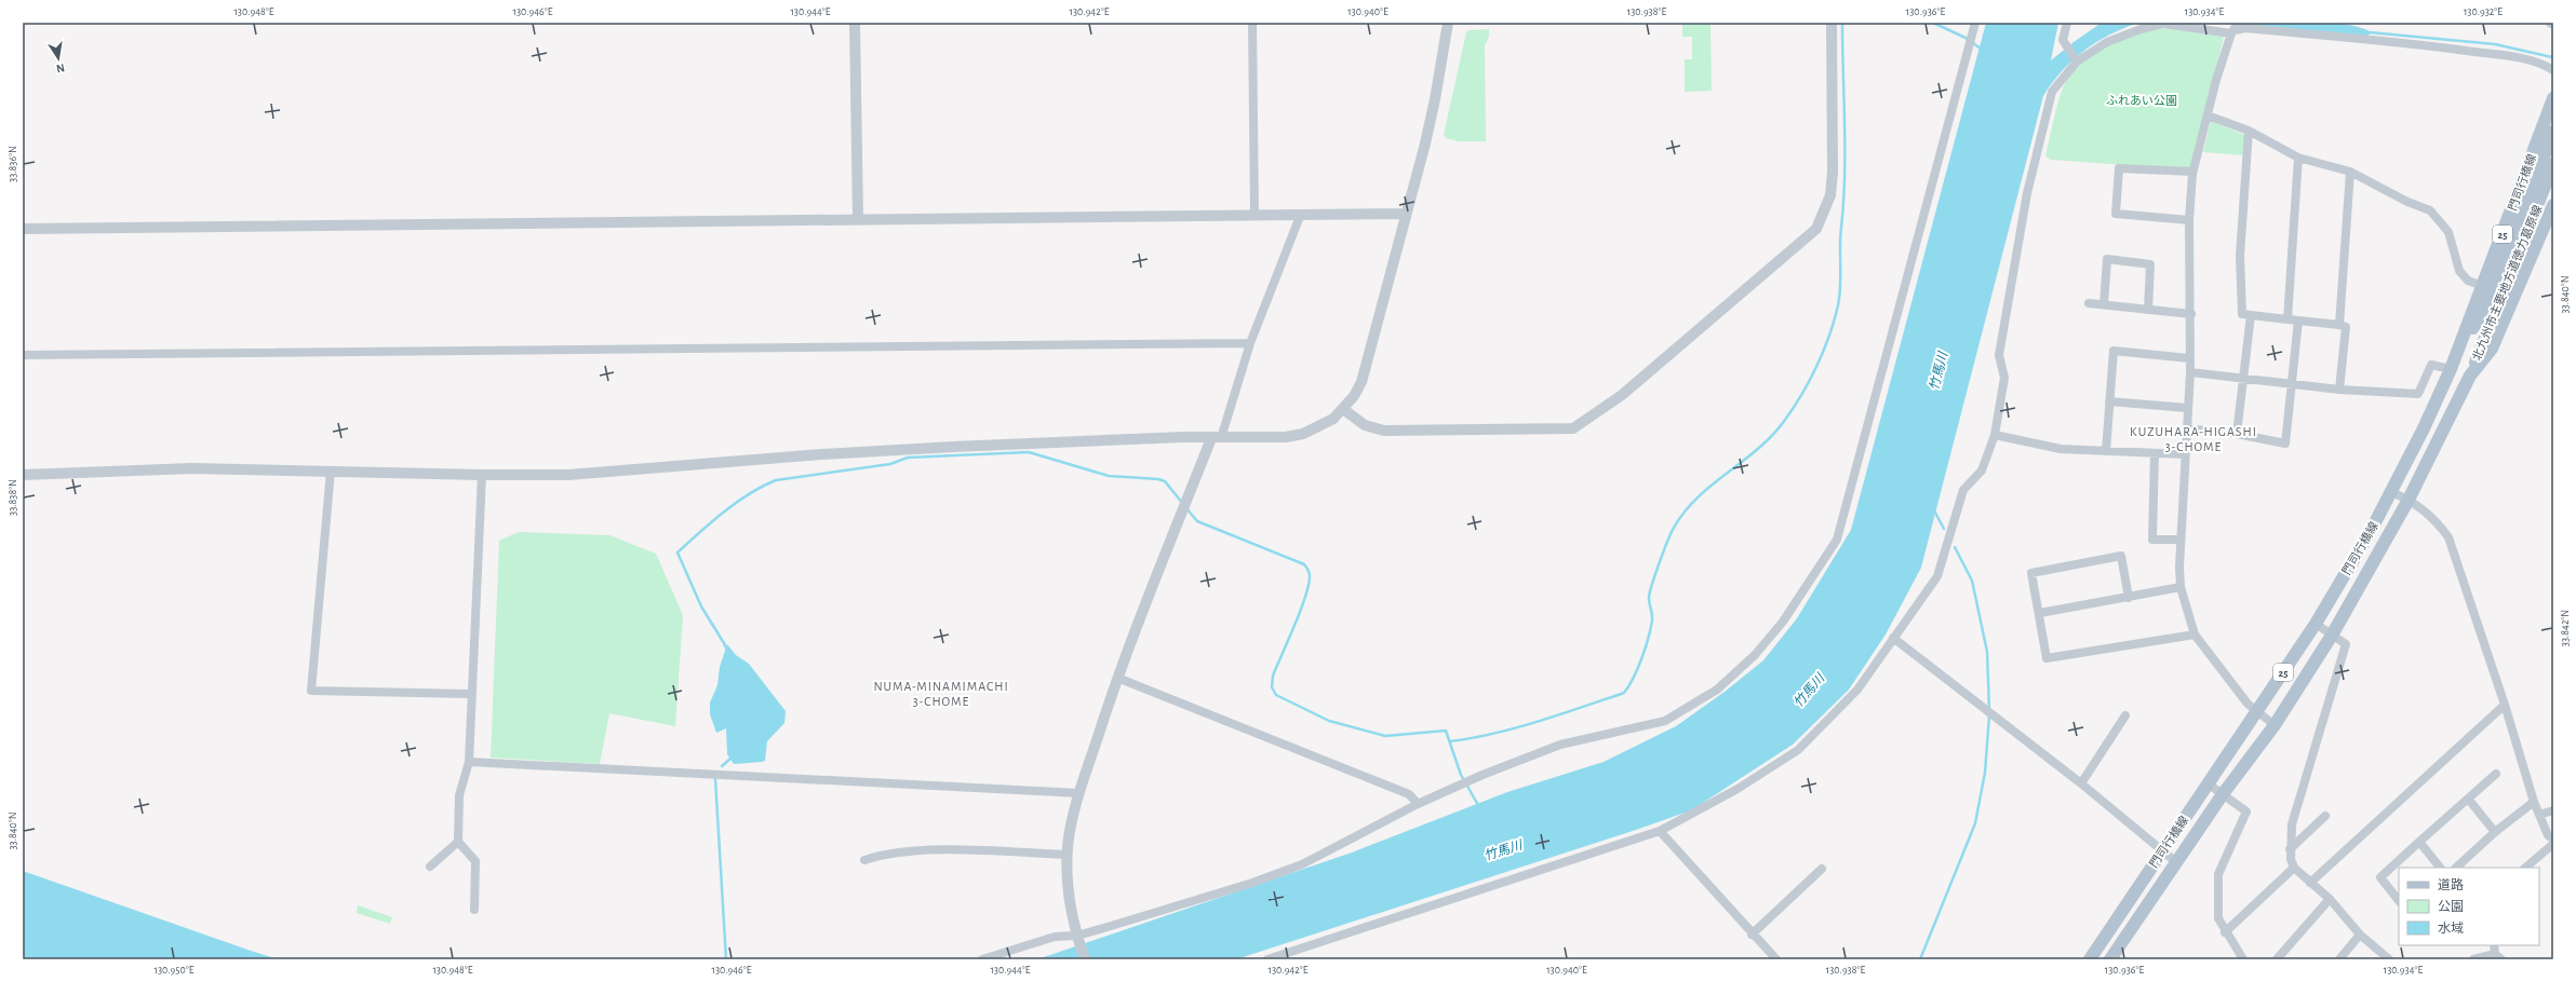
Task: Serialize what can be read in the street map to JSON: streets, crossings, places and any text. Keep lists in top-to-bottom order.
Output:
{
  "streets": {
    "main road": ["門司行橋線", "25", "北九州市主要地方道徳力葛原線"]
  },
  "crossings": [
    ["門司行橋線", "北九州市主要地方道徳力葛原線"]
  ],
  "districts": ["KUZUHARA-HIGASHI 3-CHOME", "NUMA-MINAMIMACHI 3-CHOME"],
  "water": ["竹馬川"],
  "parks": ["ふれあい公園"],
  "legend": ["道路", "公園", "水域"],
  "north": "bottom",
  "coordinates": [
    "130.948°E",
    "130.946°E",
    "130.944°E",
    "130.942°E",
    "130.940°E",
    "130.938°E",
    "130.936°E",
    "130.934°E",
    "130.932°E",
    "33.836°N",
    "33.840°N",
    "33.838°N",
    "33.842°N",
    "130.950°E"
  ]
}
